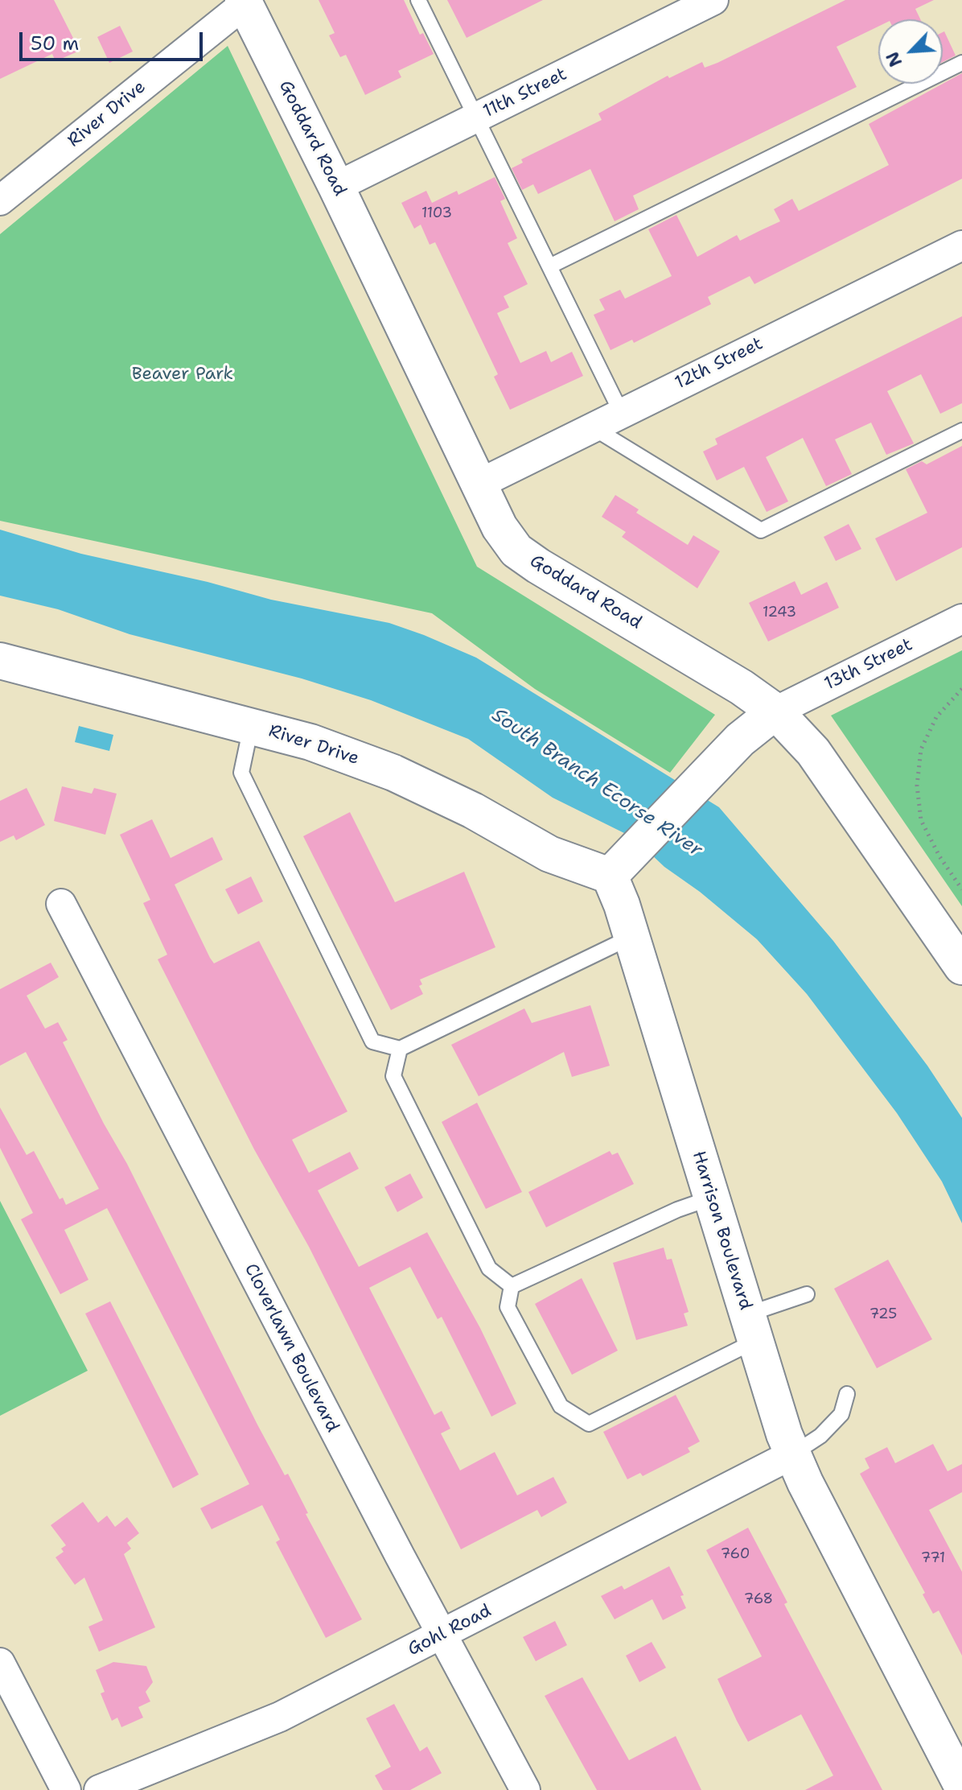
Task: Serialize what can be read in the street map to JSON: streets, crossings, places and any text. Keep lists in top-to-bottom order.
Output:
{
  "streets": {
    "street": [
      "11th Street",
      "River Drive",
      "Goddard Road",
      "12th Street",
      "13th Street",
      "Harrison Boulevard",
      "Cloverlawn Boulevard",
      "Gohl Road"
    ]
  },
  "crossings": [
    ["11th Street", "Goddard Road"],
    ["River Drive", "Goddard Road"],
    ["River Drive", "Harrison Boulevard"],
    ["Goddard Road", "12th Street"],
    ["Goddard Road", "13th Street"],
    ["Harrison Boulevard", "Gohl Road"],
    ["Cloverlawn Boulevard", "Gohl Road"]
  ],
  "water": ["South Branch Ecorse River"],
  "parks": ["Beaver Park"],
  "house_numbers": [
    "1103",
    "1243",
    "725",
    "760",
    "771",
    "768"
  ],
  "scale_bar": "50 m",
  "north": "bottom left"
}
